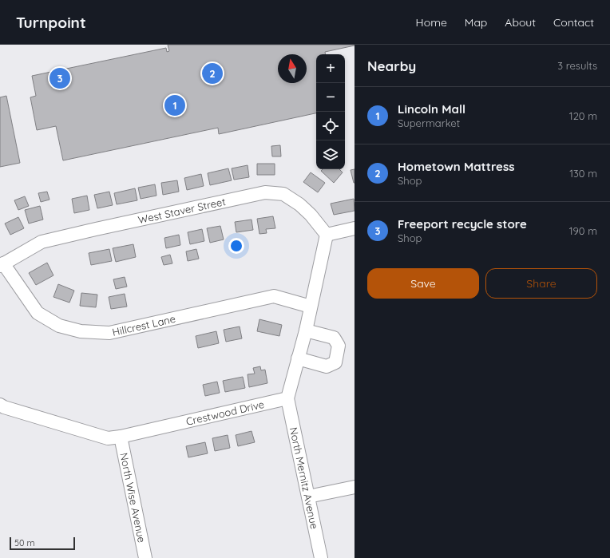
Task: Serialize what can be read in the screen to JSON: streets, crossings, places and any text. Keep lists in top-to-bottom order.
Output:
{
  "streets": {
    "street": [
      "West Staver Street",
      "Hillcrest Lane",
      "Crestwood Drive",
      "North Mernitz Avenue",
      "North Wise Avenue"
    ]
  },
  "crossings": [
    ["West Staver Street", "Hillcrest Lane"],
    ["Crestwood Drive", "North Mernitz Avenue"],
    ["Crestwood Drive", "North Wise Avenue"]
  ],
  "scale_bar": "50 m",
  "north": "top",
  "page": {
    "header": "Turnpoint",
    "nav": [
      "Home",
      "Map",
      "About",
      "Contact"
    ],
    "heading": ["Nearby", "3 results"],
    "map_buttons": ["+", "−"],
    "pins": ["2", "3", "1"],
    "list": [
      {
        "mark": "1",
        "name": "Lincoln Mall",
        "note": "Supermarket",
        "value": "120 m"
      },
      {
        "mark": "2",
        "name": "Hometown Mattress",
        "note": "Shop",
        "value": "130 m"
      },
      {
        "mark": "3",
        "name": "Freeport recycle store",
        "note": "Shop",
        "value": "190 m"
      }
    ],
    "buttons": ["Save", "Share"],
    "scale": "50 m"
  }
}
